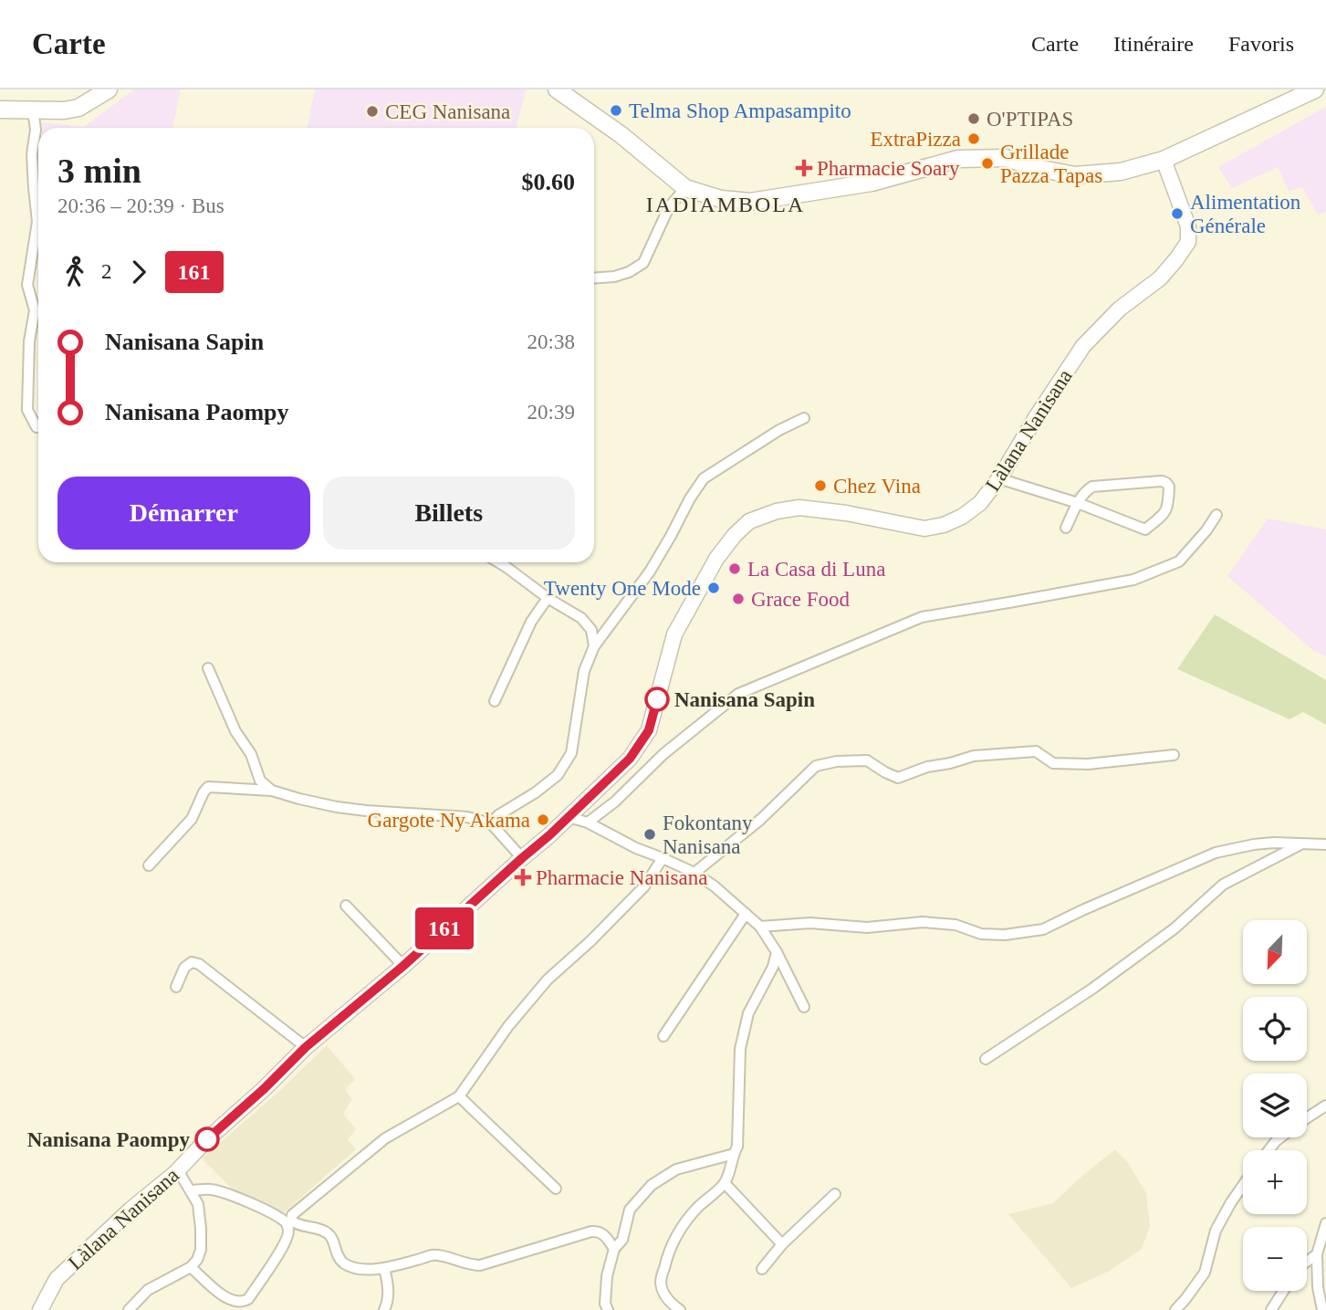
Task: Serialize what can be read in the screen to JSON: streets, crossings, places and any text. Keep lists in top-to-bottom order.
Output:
{
  "streets": {
    "street": ["Làlana Nanisana"]
  },
  "districts": ["IADIAMBOLA"],
  "places": {
    "other": [
      "Telma Shop Ampasampito",
      "CEG Nanisana",
      "O'PTIPAS",
      "ExtraPizza",
      "Grillade Pazza Tapas",
      "Alimentation Générale",
      "Chez Vina",
      "La Casa di Luna",
      "Twenty One Mode",
      "Grace Food",
      "Nanisana Sapin",
      "Gargote Ny Akama",
      "Fokontany Nanisana",
      "Nanisana Paompy"
    ],
    "health": ["Pharmacie Soary", "Pharmacie Nanisana"]
  },
  "lines": ["bus line 161"],
  "north": "bottom left",
  "page": {
    "header": "Carte",
    "nav": ["Carte", "Itinéraire", "Favoris"],
    "on_map": "161",
    "heading": ["3 min", "20:36 – 20:39 · Bus", "$0.60"],
    "legs": ["2", "161"],
    "list": [
      {
        "name": "Nanisana Sapin",
        "value": "20:38"
      },
      {
        "name": "Nanisana Paompy",
        "value": "20:39"
      }
    ],
    "buttons": ["Démarrer", "Billets"],
    "map_buttons": ["+", "−"]
  }
}
